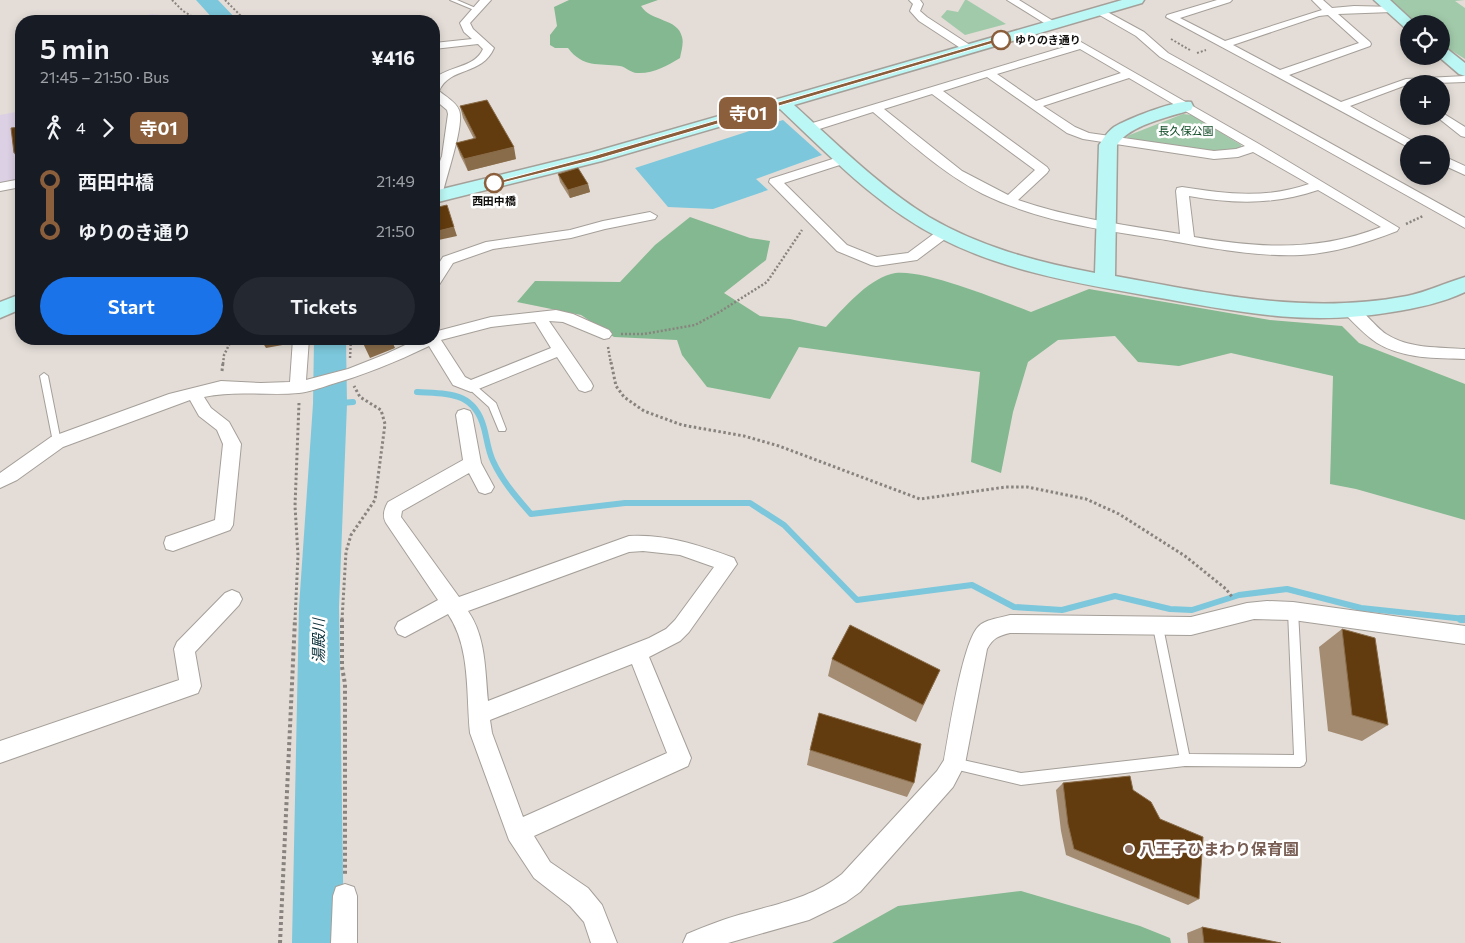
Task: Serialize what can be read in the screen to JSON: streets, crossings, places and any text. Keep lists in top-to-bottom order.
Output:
{
  "water": ["湯殿川"],
  "parks": ["長久保公園"],
  "places": ["ゆりのき通り", "西田中橋", "八王子ひまわり保育園"],
  "lines": ["bus line 寺01"],
  "page": {
    "on_map": "寺01",
    "map_buttons": ["+", "−"],
    "heading": ["5 min", "21:45 – 21:50 · Bus", "¥416"],
    "legs": ["4", "寺01"],
    "list": [
      {
        "name": "西田中橋",
        "value": "21:49"
      },
      {
        "name": "ゆりのき通り",
        "value": "21:50"
      }
    ],
    "buttons": ["Start", "Tickets"]
  }
}
